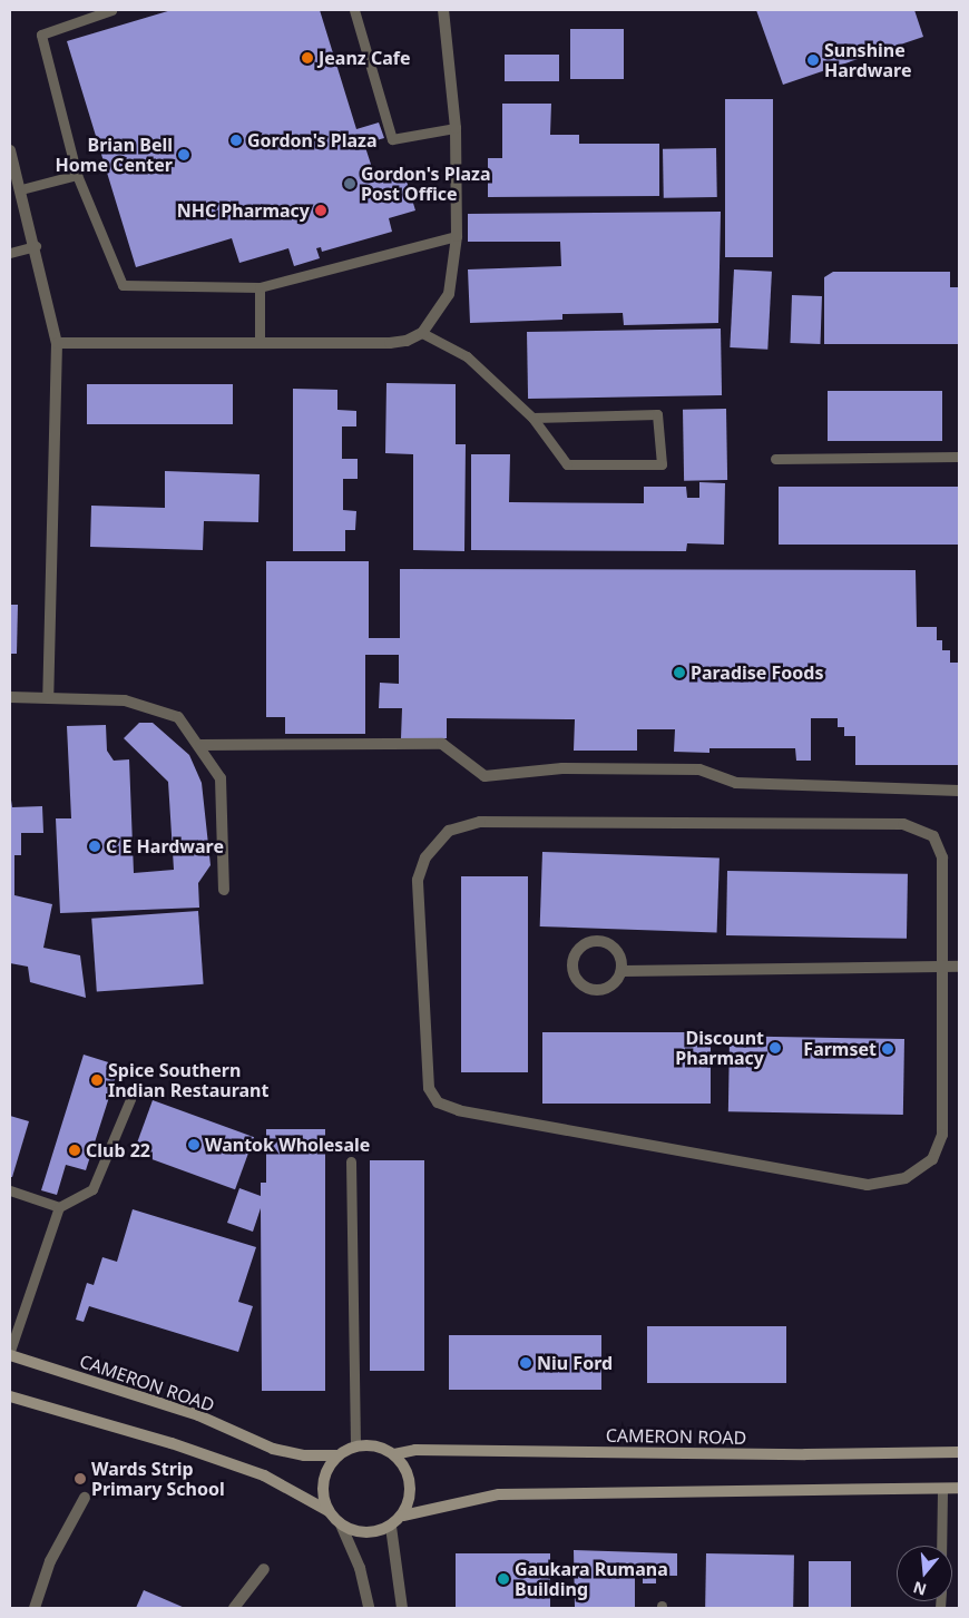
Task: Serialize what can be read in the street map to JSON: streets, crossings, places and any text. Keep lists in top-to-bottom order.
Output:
{
  "streets": {
    "main road": ["CAMERON ROAD"]
  },
  "places": [
    "Jeanz Cafe",
    "Sunshine Hardware",
    "Gordon's Plaza",
    "Brian Bell Home Center",
    "Gordon's Plaza Post Office",
    "NHC Pharmacy",
    "Paradise Foods",
    "C E Hardware",
    "Discount Pharmacy",
    "Farmset",
    "Spice Southern Indian Restaurant",
    "Wantok Wholesale",
    "Club 22",
    "Niu Ford",
    "Wards Strip Primary School",
    "Gaukara Rumana Building"
  ],
  "north": "bottom"
}
